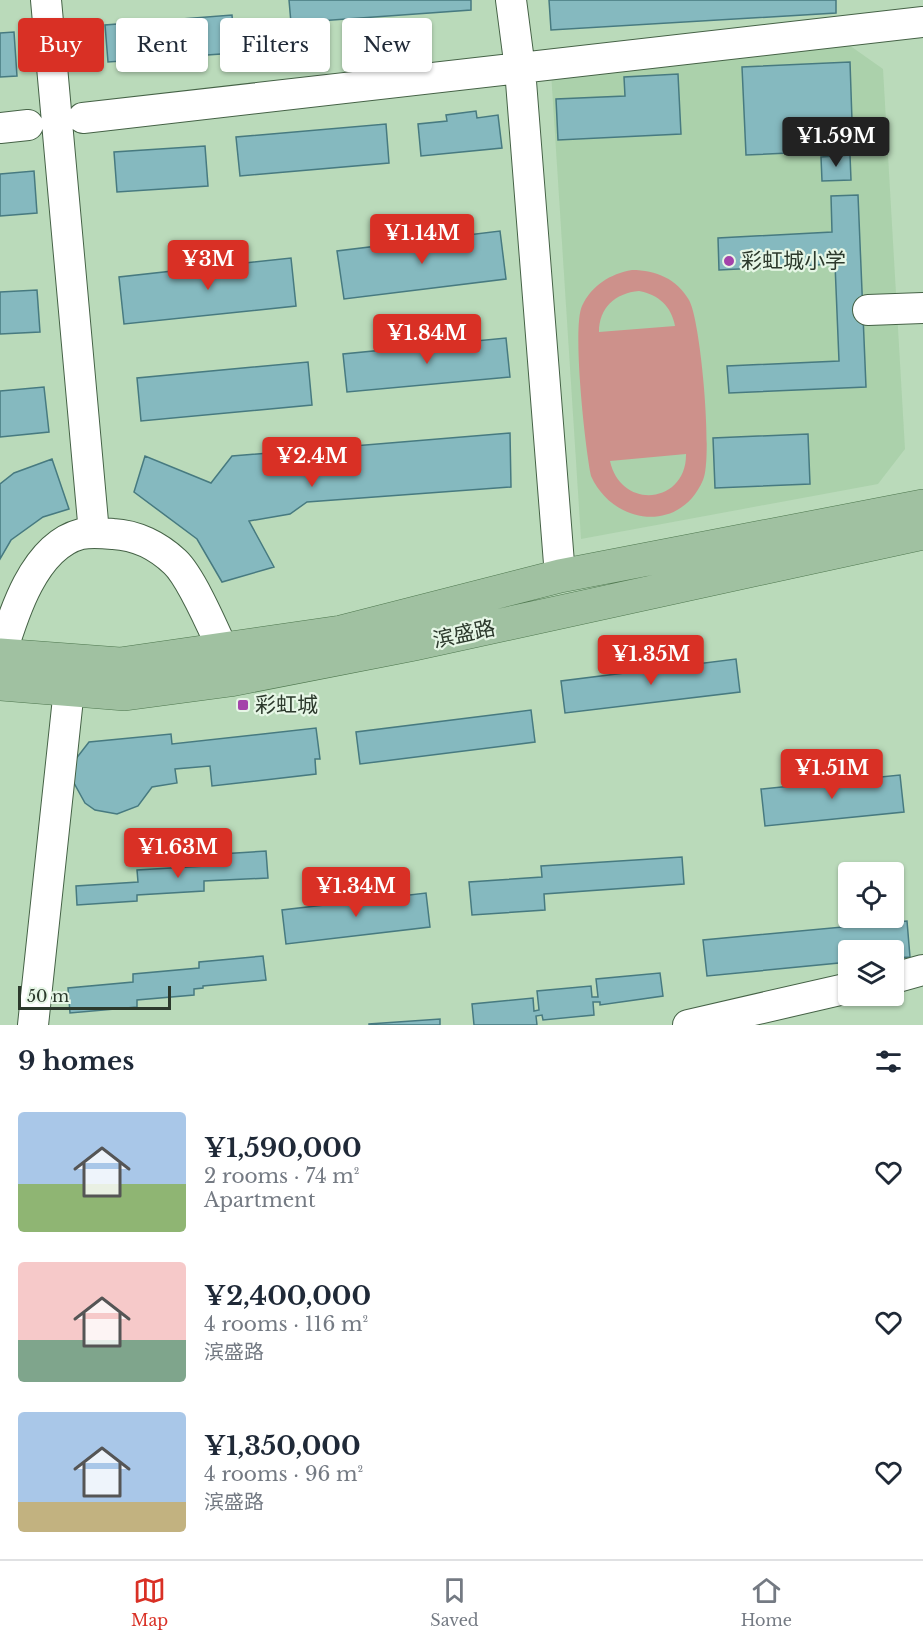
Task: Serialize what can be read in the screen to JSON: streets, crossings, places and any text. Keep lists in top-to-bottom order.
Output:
{
  "streets": {
    "main road": ["滨盛路"]
  },
  "places": {
    "other": ["彩虹城小学"],
    "transit": ["彩虹城"]
  },
  "scale_bar": "50 m",
  "page": {
    "chip": [
      "Buy",
      "Rent",
      "Filters",
      "New"
    ],
    "price": [
      "¥1.59M",
      "¥1.14M",
      "¥3M",
      "¥1.84M",
      "¥2.4M",
      "¥1.35M",
      "¥1.51M",
      "¥1.63M",
      "¥1.34M"
    ],
    "scale": "50 m",
    "heading": "9 homes",
    "list": [
      {
        "name": "¥1,590,000",
        "note": "2 rooms · 74 m² · Apartment"
      },
      {
        "name": "¥2,400,000",
        "note": "4 rooms · 116 m² · 滨盛路"
      },
      {
        "name": "¥1,350,000",
        "note": "4 rooms · 96 m² · 滨盛路"
      }
    ],
    "tabs": ["Map", "Saved", "Home"]
  }
}
